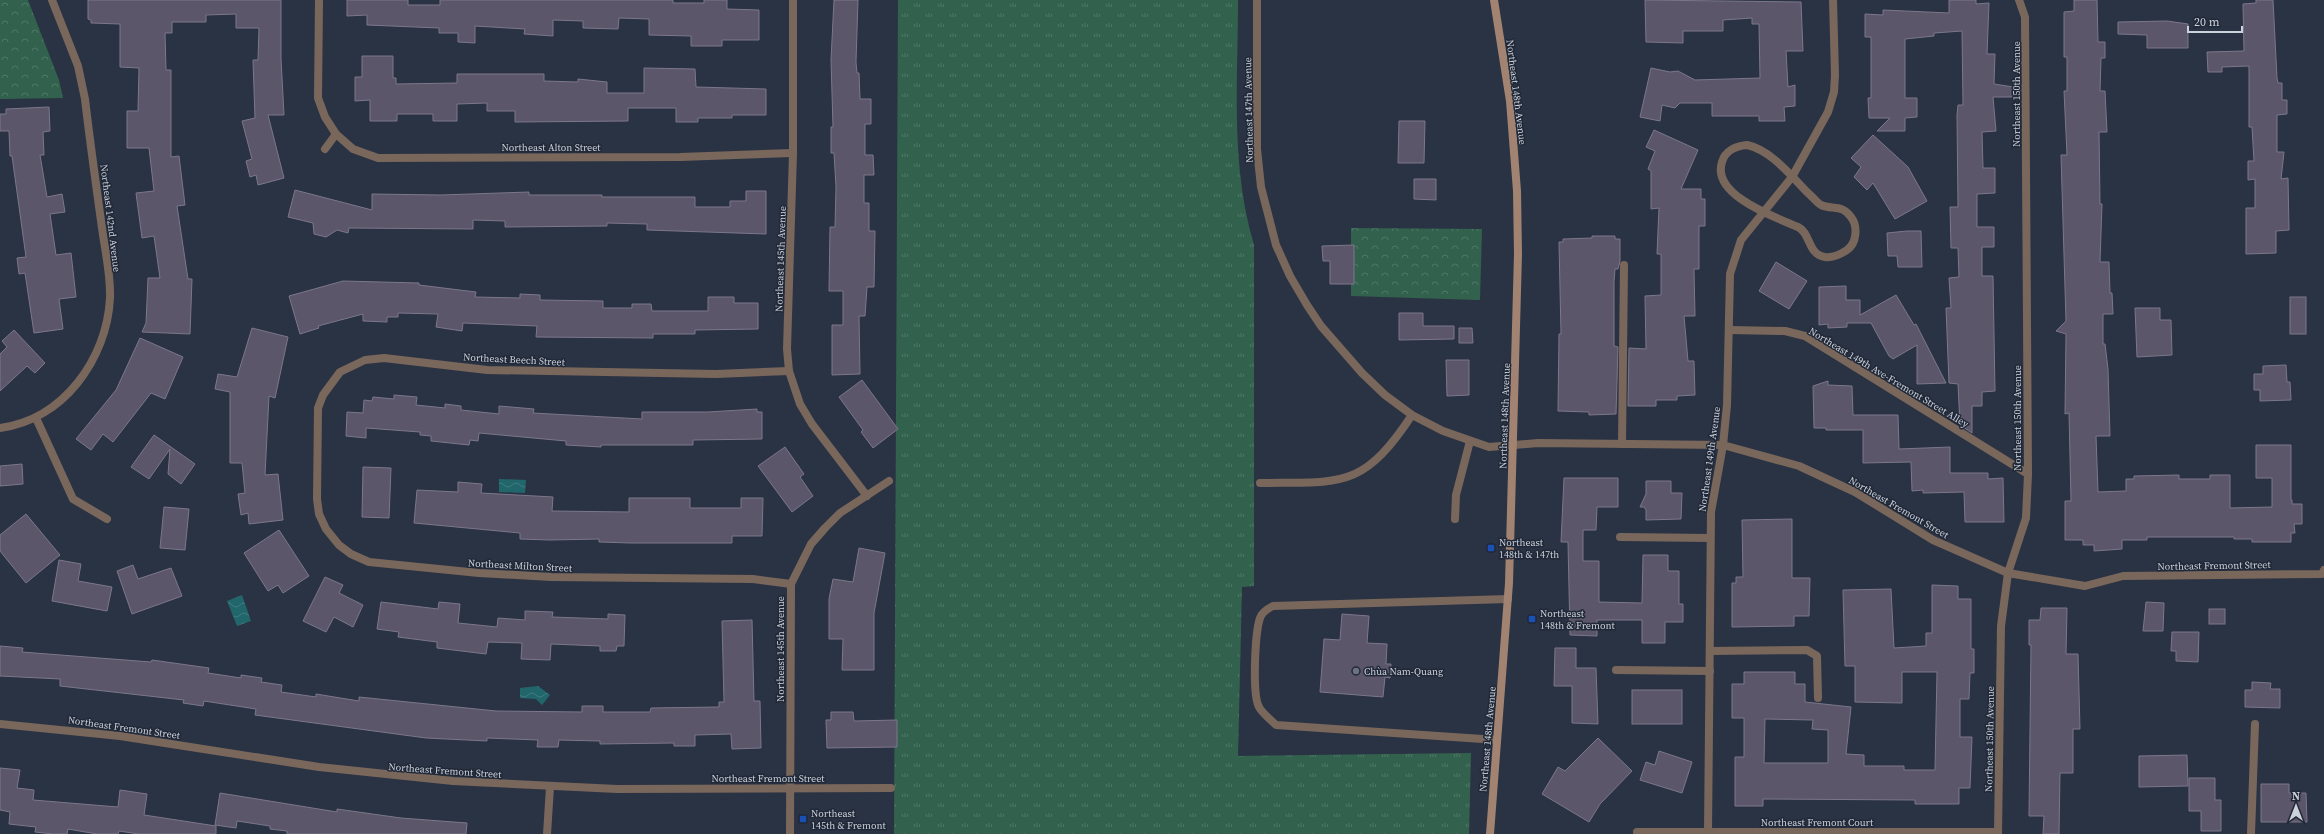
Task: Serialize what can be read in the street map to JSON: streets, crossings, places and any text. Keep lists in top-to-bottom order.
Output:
{
  "streets": {
    "main road": ["Northeast 148th Avenue"],
    "street": [
      "Northeast 150th Avenue",
      "Northeast 147th Avenue",
      "Northeast Alton Street",
      "Northeast 142nd Avenue",
      "Northeast 145th Avenue",
      "Northeast Beech Street",
      "Northeast 149th Ave-Fremont Street Alley",
      "Northeast 149th Avenue",
      "Northeast Fremont Street",
      "Northeast Milton Street",
      "Northeast Fremont Court"
    ]
  },
  "crossings": [
    ["Northeast 148th Avenue", "Northeast 147th Avenue"],
    ["Northeast 148th Avenue", "Northeast Fremont Street"],
    ["Northeast 150th Avenue", "Northeast 149th Ave-Fremont Street Alley"],
    ["Northeast 150th Avenue", "Northeast Fremont Street"],
    ["Northeast 150th Avenue", "Northeast Fremont Court"],
    ["Northeast 147th Avenue", "Northeast Fremont Street"],
    ["Northeast Alton Street", "Northeast 145th Avenue"],
    ["Northeast 145th Avenue", "Northeast Beech Street"],
    ["Northeast 145th Avenue", "Northeast Fremont Street"],
    ["Northeast 145th Avenue", "Northeast Milton Street"],
    ["Northeast Beech Street", "Northeast Milton Street"],
    ["Northeast 149th Ave-Fremont Street Alley", "Northeast 149th Avenue"],
    ["Northeast 149th Avenue", "Northeast Fremont Street"],
    ["Northeast 149th Avenue", "Northeast Fremont Court"]
  ],
  "places": {
    "transit": ["Northeast 148th & 147th", "Northeast 148th & Fremont", "Northeast 145th & Fremont"],
    "other": ["Chùa Nam-Quang"]
  },
  "scale_bar": "20 m",
  "north": "top"
}
